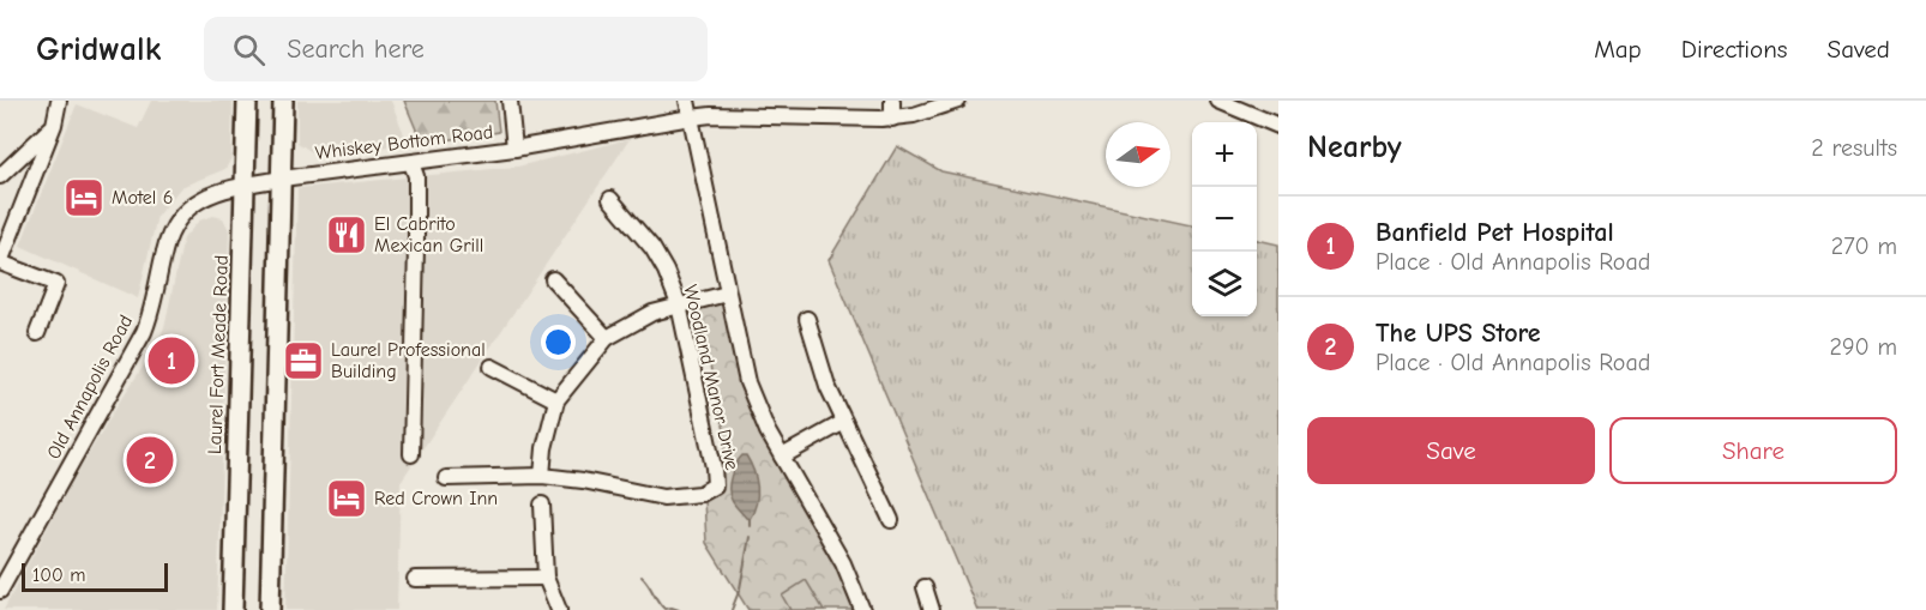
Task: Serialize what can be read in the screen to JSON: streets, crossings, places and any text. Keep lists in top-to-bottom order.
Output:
{
  "streets": {
    "main road": ["Laurel Fort Meade Road"],
    "street": ["Whiskey Bottom Road", "Woodland Manor Drive", "Old Annapolis Road"]
  },
  "crossings": [
    ["Whiskey Bottom Road", "Old Annapolis Road"],
    ["Laurel Fort Meade Road", "Old Annapolis Road"]
  ],
  "places": {
    "hotel": ["Motel 6", "Red Crown Inn"],
    "restaurant": ["El Cabrito Mexican Grill"],
    "office": ["Laurel Professional Building"]
  },
  "scale_bar": "100 m",
  "north": "right",
  "page": {
    "header": "Gridwalk",
    "search": "Search here",
    "nav": ["Map", "Directions", "Saved"],
    "heading": ["Nearby", "2 results"],
    "map_buttons": ["+", "−"],
    "list": [
      {
        "mark": "1",
        "name": "Banfield Pet Hospital",
        "note": "Place · Old Annapolis Road",
        "value": "270 m"
      },
      {
        "mark": "2",
        "name": "The UPS Store",
        "note": "Place · Old Annapolis Road",
        "value": "290 m"
      }
    ],
    "pins": ["1", "2"],
    "buttons": ["Save", "Share"],
    "scale": "100 m"
  }
}
